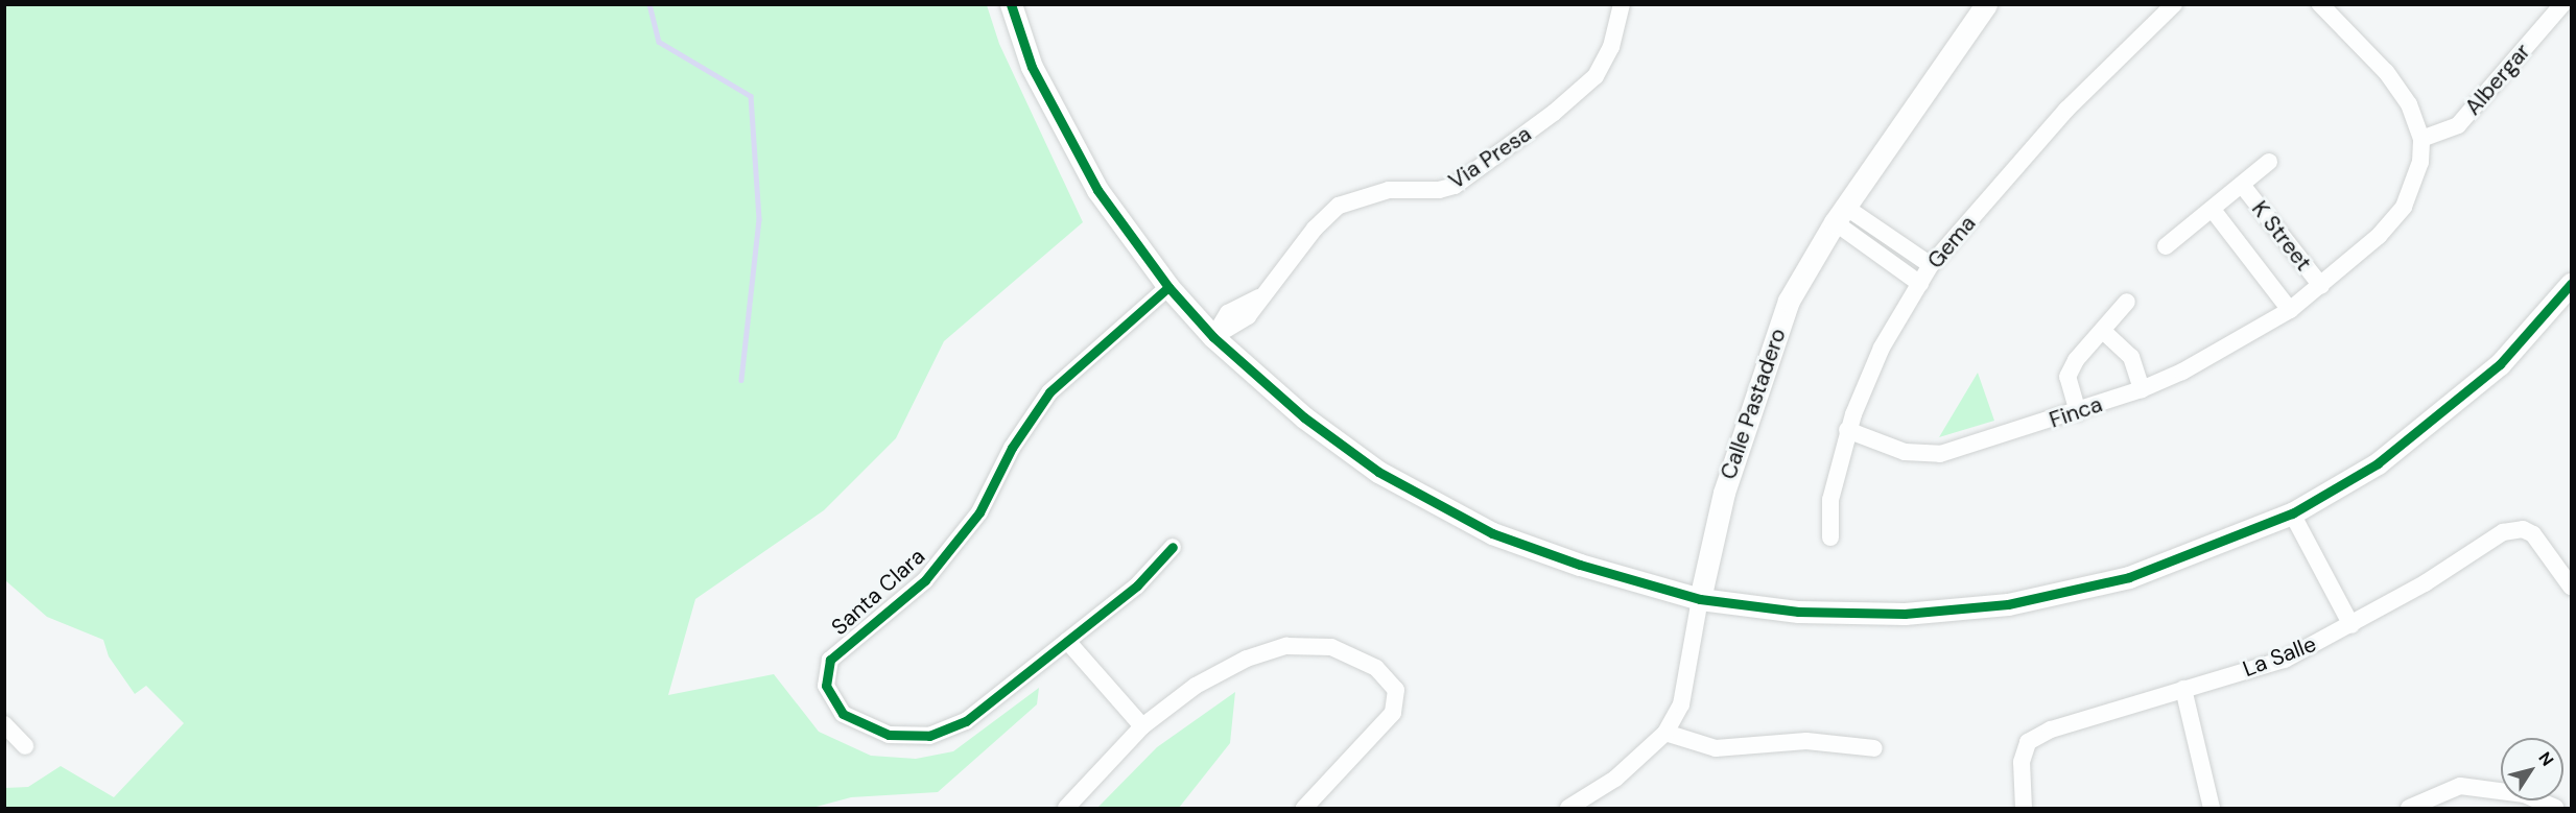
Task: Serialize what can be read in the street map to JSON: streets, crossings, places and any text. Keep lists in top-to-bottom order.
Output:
{
  "streets": {
    "street": [
      "Albergar",
      "Via Presa",
      "K Street",
      "Gema",
      "Calle Pastadero",
      "Finca",
      "Santa Clara",
      "La Salle"
    ]
  },
  "crossings": [
    ["Albergar", "Finca"],
    ["K Street", "Finca"],
    ["Gema", "Finca"]
  ],
  "north": "top right"
}
